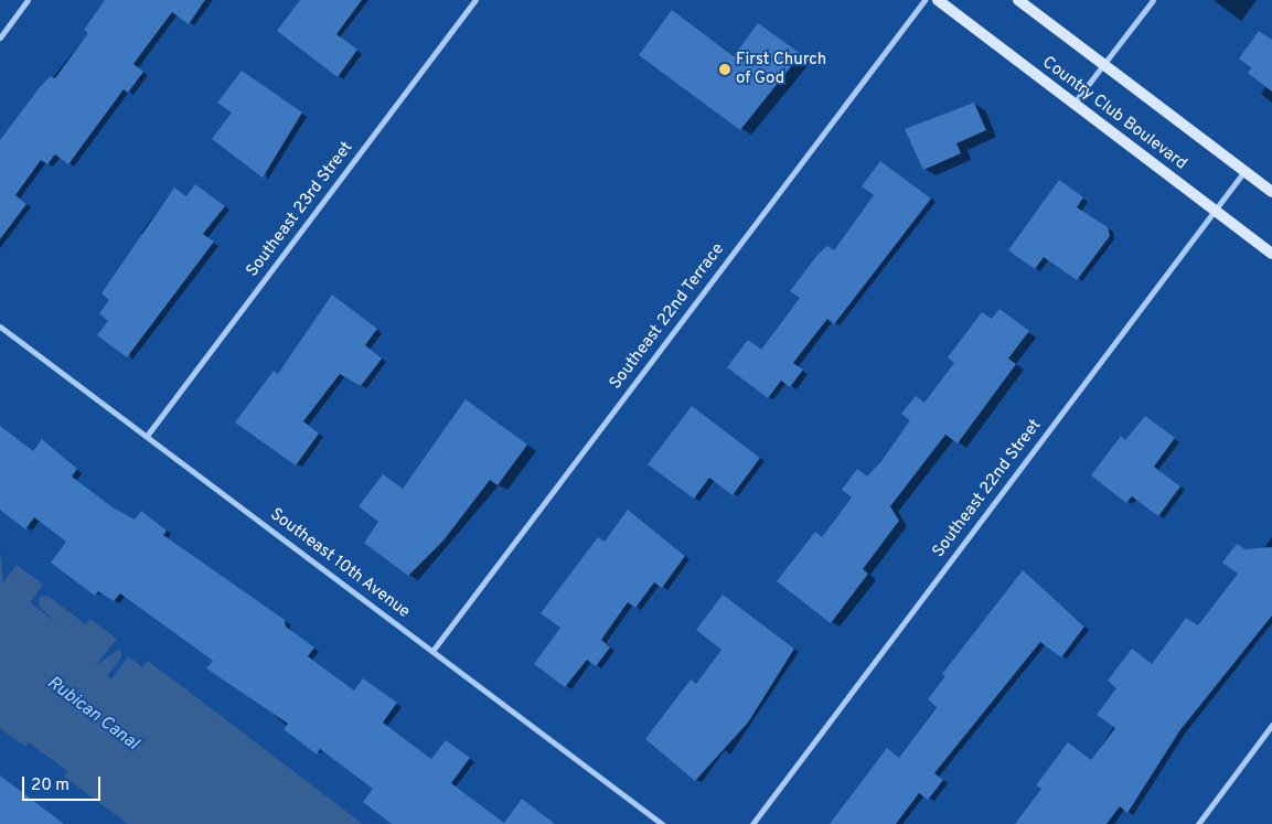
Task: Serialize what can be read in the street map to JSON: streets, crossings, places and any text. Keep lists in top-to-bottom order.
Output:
{
  "streets": {
    "main road": ["Country Club Boulevard"],
    "street": [
      "Southeast 23rd Street",
      "Southeast 22nd Terrace",
      "Southeast 22nd Street",
      "Southeast 10th Avenue"
    ]
  },
  "crossings": [
    ["Country Club Boulevard", "Southeast 22nd Street"],
    ["Southeast 23rd Street", "Southeast 10th Avenue"],
    ["Southeast 22nd Terrace", "Southeast 10th Avenue"]
  ],
  "water": ["Rubican Canal"],
  "places": ["First Church of God"],
  "scale_bar": "20 m"
}
